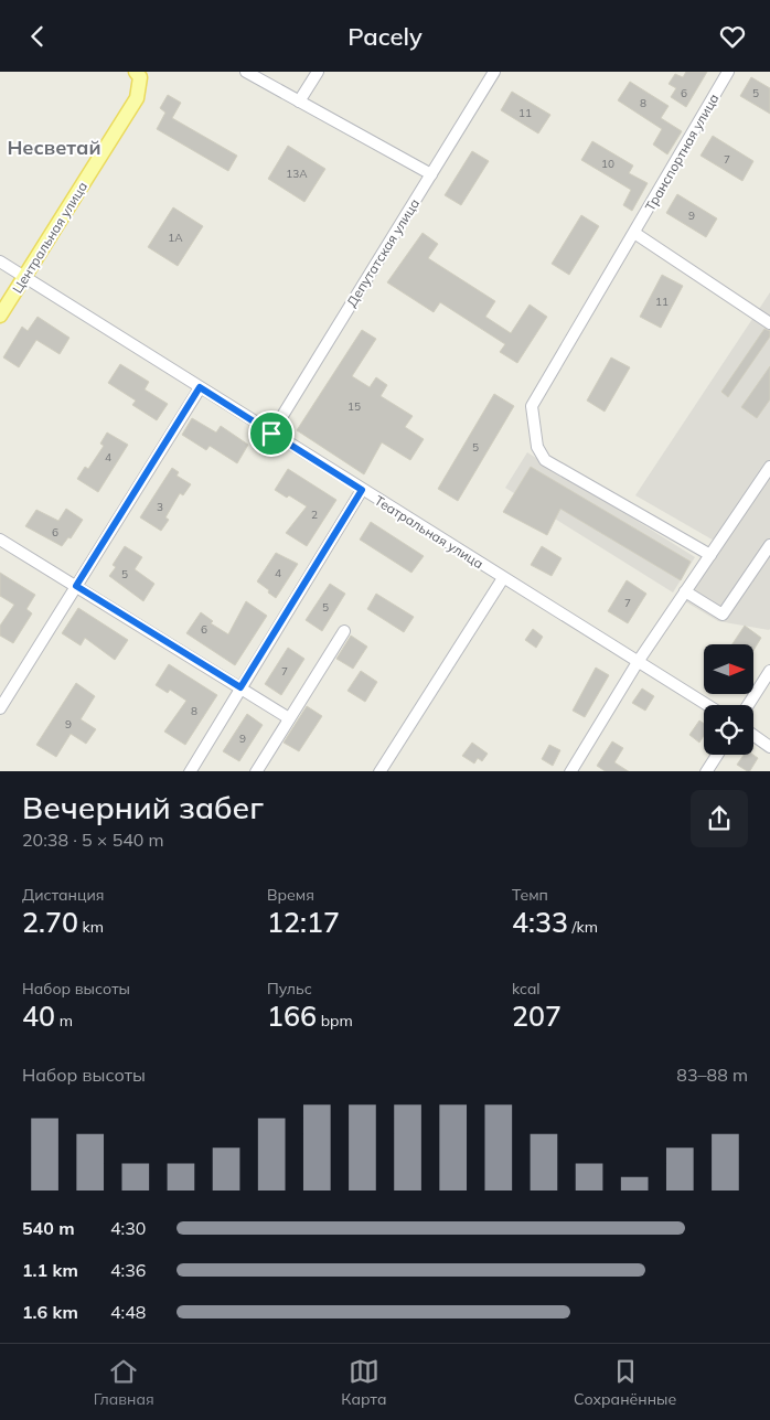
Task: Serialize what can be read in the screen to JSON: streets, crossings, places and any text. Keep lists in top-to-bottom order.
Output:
{
  "streets": {
    "main road": ["Центральная улица"],
    "street": ["Транспортная улица", "Депутатская улица", "Театральная улица"]
  },
  "crossings": [
    ["Центральная улица", "Театральная улица"],
    ["Депутатская улица", "Театральная улица"]
  ],
  "districts": ["Несветай"],
  "house_numbers": [
    "6",
    "5",
    "8",
    "11",
    "7",
    "10",
    "13А",
    "9",
    "1А",
    "11",
    "15",
    "5",
    "4",
    "3",
    "2",
    "6",
    "4",
    "5",
    "7",
    "5",
    "6",
    "7",
    "8",
    "9",
    "9"
  ],
  "north": "right",
  "page": {
    "header": "Pacely",
    "heading": ["Вечерний забег", "20:38 · 5 × 540 m"],
    "stats": [
      ["Дистанция", "2.70 km"],
      ["Время", "12:17"],
      ["Темп", "4:33 /km"],
      ["Набор высоты", "40 m"],
      ["Пульс", "166 bpm"],
      ["kcal", "207"]
    ],
    "chart": ["Набор высоты", "83–88 m"],
    "list": [
      {
        "name": "540 m",
        "note": "4:30"
      },
      {
        "name": "1.1 km",
        "note": "4:36"
      },
      {
        "name": "1.6 km",
        "note": "4:48"
      }
    ],
    "tabs": ["Главная", "Карта", "Сохранённые"]
  }
}
